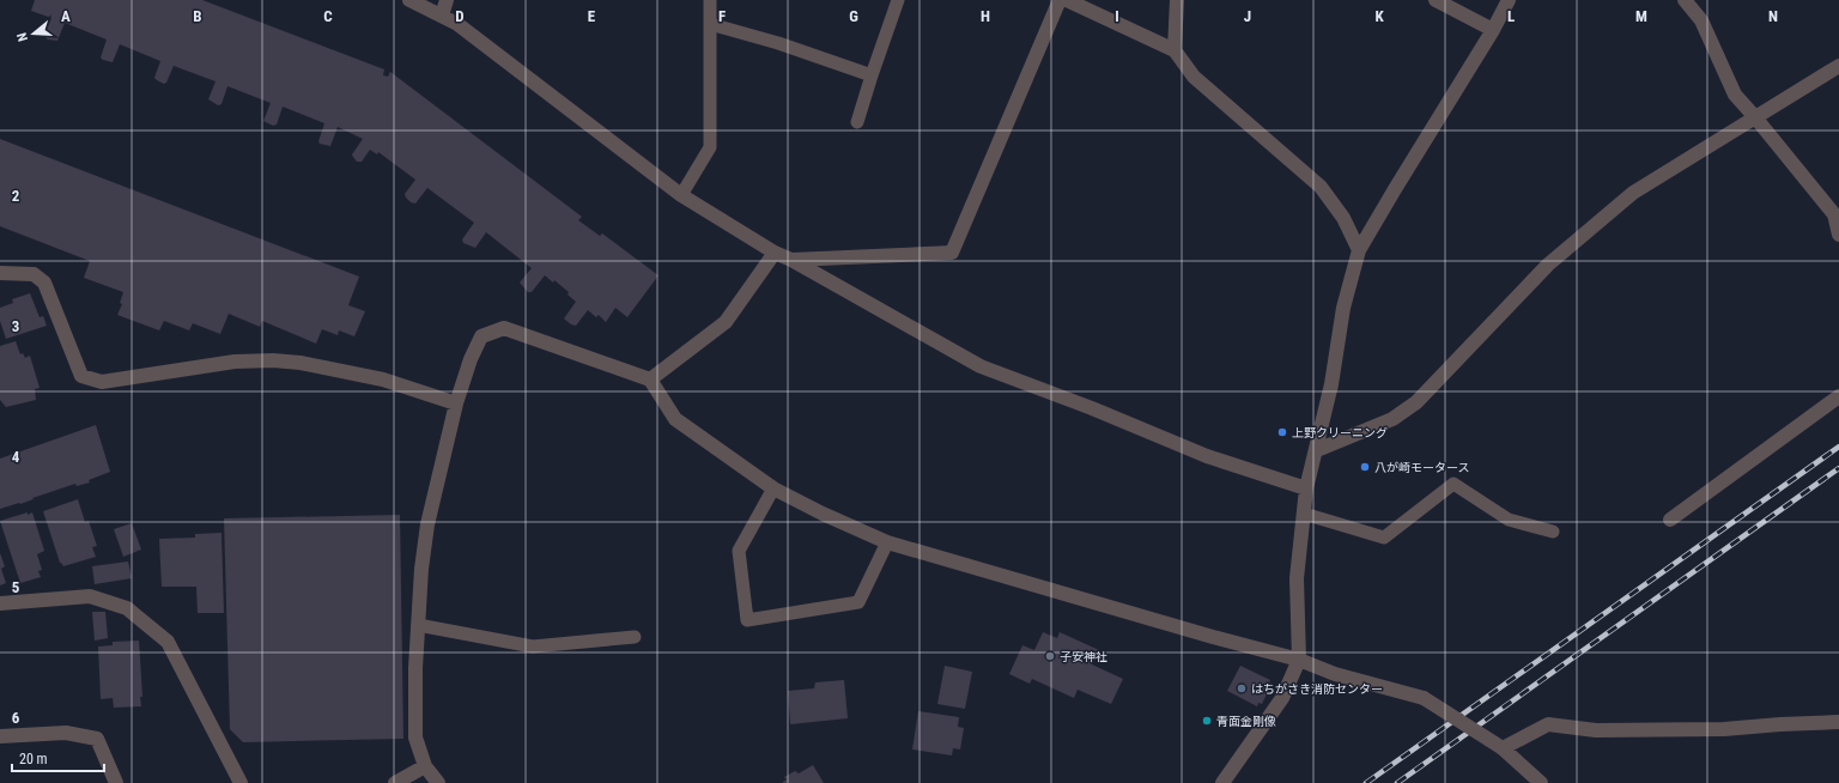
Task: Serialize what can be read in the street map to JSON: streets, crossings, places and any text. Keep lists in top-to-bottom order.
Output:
{
  "places": [
    "上野クリーニング",
    "八が崎モータース",
    "子安神社",
    "はちがさき消防センター",
    "青面金剛像"
  ],
  "scale_bar": "20 m",
  "north": "left",
  "grid": {
    "columns": [
      "A",
      "B",
      "C",
      "D",
      "E",
      "F",
      "G",
      "H",
      "I",
      "J",
      "K",
      "L",
      "M",
      "N"
    ],
    "rows": [
      "2",
      "3",
      "4",
      "5",
      "6"
    ]
  }
}
